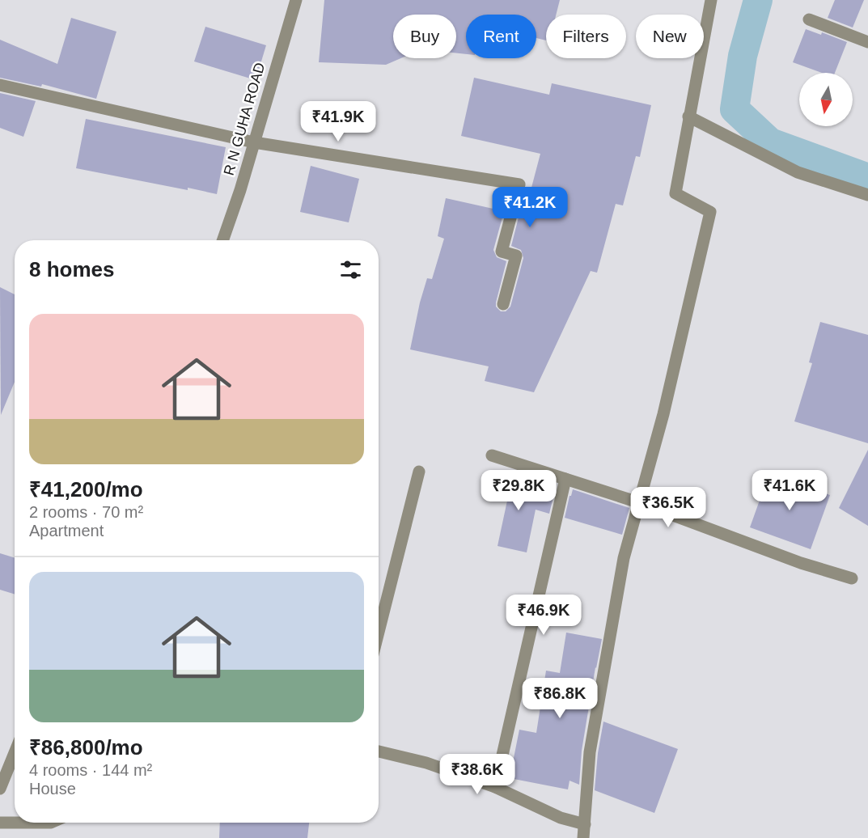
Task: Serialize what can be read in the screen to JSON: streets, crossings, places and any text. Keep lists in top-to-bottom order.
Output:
{
  "streets": {
    "street": ["R N GUHA ROAD"]
  },
  "north": "bottom",
  "page": {
    "chip": [
      "Buy",
      "Rent",
      "Filters",
      "New"
    ],
    "price": [
      "₹41.9K",
      "₹41.2K",
      "₹29.8K",
      "₹41.6K",
      "₹36.5K",
      "₹46.9K",
      "₹86.8K",
      "₹38.6K"
    ],
    "heading": "8 homes",
    "list": [
      {
        "name": "₹41,200/mo",
        "note": "2 rooms · 70 m² · Apartment"
      },
      {
        "name": "₹86,800/mo",
        "note": "4 rooms · 144 m² · House"
      }
    ]
  }
}
